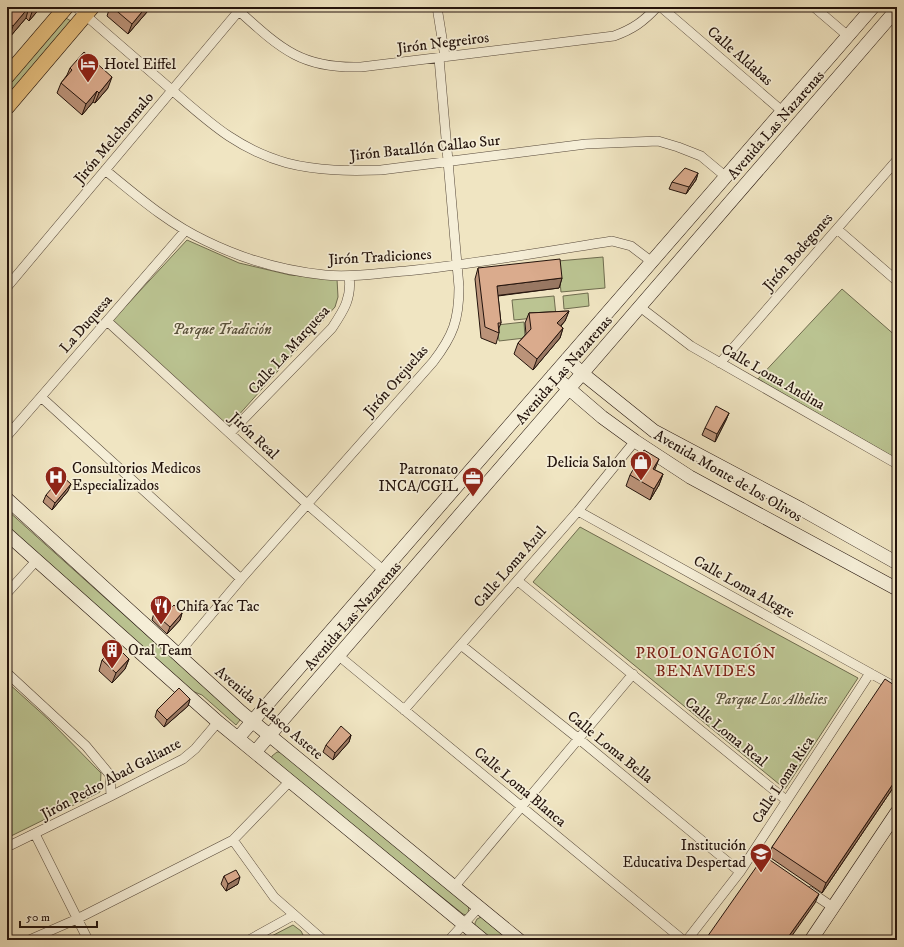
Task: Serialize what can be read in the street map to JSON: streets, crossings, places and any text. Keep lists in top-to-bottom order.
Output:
{
  "streets": {
    "street": [
      "Jirón Negreiros",
      "Calle Aldabas",
      "Avenida Las Nazarenas",
      "Jirón Melchormalo",
      "Jirón Batallón Callao Sur",
      "Jirón Bodegones",
      "Jirón Tradiciones",
      "La Duquesa",
      "Calle La Marquesa",
      "Calle Loma Andina",
      "Jirón Orejuelas",
      "Jirón Real",
      "Avenida Monte de los Olivos",
      "Calle Loma Azul",
      "Calle Loma Alegre",
      "Avenida Velasco Astete",
      "Calle Loma Real",
      "Calle Loma Bella",
      "Jirón Pedro Abad Galiante",
      "Calle Loma Rica",
      "Calle Loma Blanca"
    ]
  },
  "crossings": [
    ["Jirón Negreiros", "Jirón Melchormalo"],
    ["Jirón Negreiros", "Jirón Orejuelas"],
    ["Calle Aldabas", "Avenida Las Nazarenas"],
    ["Avenida Las Nazarenas", "Jirón Batallón Callao Sur"],
    ["Avenida Las Nazarenas", "Jirón Tradiciones"],
    ["Avenida Las Nazarenas", "Calle Loma Andina"],
    ["Avenida Las Nazarenas", "Jirón Real"],
    ["Avenida Las Nazarenas", "Avenida Monte de los Olivos"],
    ["Avenida Las Nazarenas", "Avenida Velasco Astete"],
    ["Avenida Las Nazarenas", "Calle Loma Blanca"],
    ["Jirón Melchormalo", "Jirón Batallón Callao Sur"],
    ["Jirón Melchormalo", "Jirón Tradiciones"],
    ["Jirón Batallón Callao Sur", "Jirón Orejuelas"],
    ["Jirón Bodegones", "Calle Loma Andina"],
    ["Jirón Tradiciones", "La Duquesa"],
    ["Jirón Tradiciones", "Calle La Marquesa"],
    ["Jirón Tradiciones", "Jirón Orejuelas"],
    ["La Duquesa", "Jirón Real"],
    ["Calle La Marquesa", "Jirón Real"],
    ["Jirón Orejuelas", "Jirón Real"],
    ["Jirón Orejuelas", "Avenida Velasco Astete"],
    ["Avenida Monte de los Olivos", "Calle Loma Azul"],
    ["Calle Loma Azul", "Calle Loma Alegre"],
    ["Calle Loma Azul", "Calle Loma Real"],
    ["Calle Loma Azul", "Calle Loma Bella"],
    ["Calle Loma Azul", "Calle Loma Blanca"],
    ["Calle Loma Alegre", "Calle Loma Rica"],
    ["Calle Loma Real", "Calle Loma Rica"],
    ["Calle Loma Bella", "Calle Loma Rica"]
  ],
  "districts": ["PROLONGACIÓN BENAVIDES"],
  "parks": ["Parque Tradición", "Parque Los Alhelies"],
  "places": {
    "hotel": ["Hotel Eiffel"],
    "shop": ["Delicia Salon"],
    "hospital": ["Consultorios Medicos Especializados"],
    "office": ["Patronato INCA/CGIL"],
    "restaurant": ["Chifa Yac Tac"],
    "building": ["Oral Team"],
    "school or university": ["Institución Educativa Despertad"]
  },
  "scale_bar": "50 m"
}
